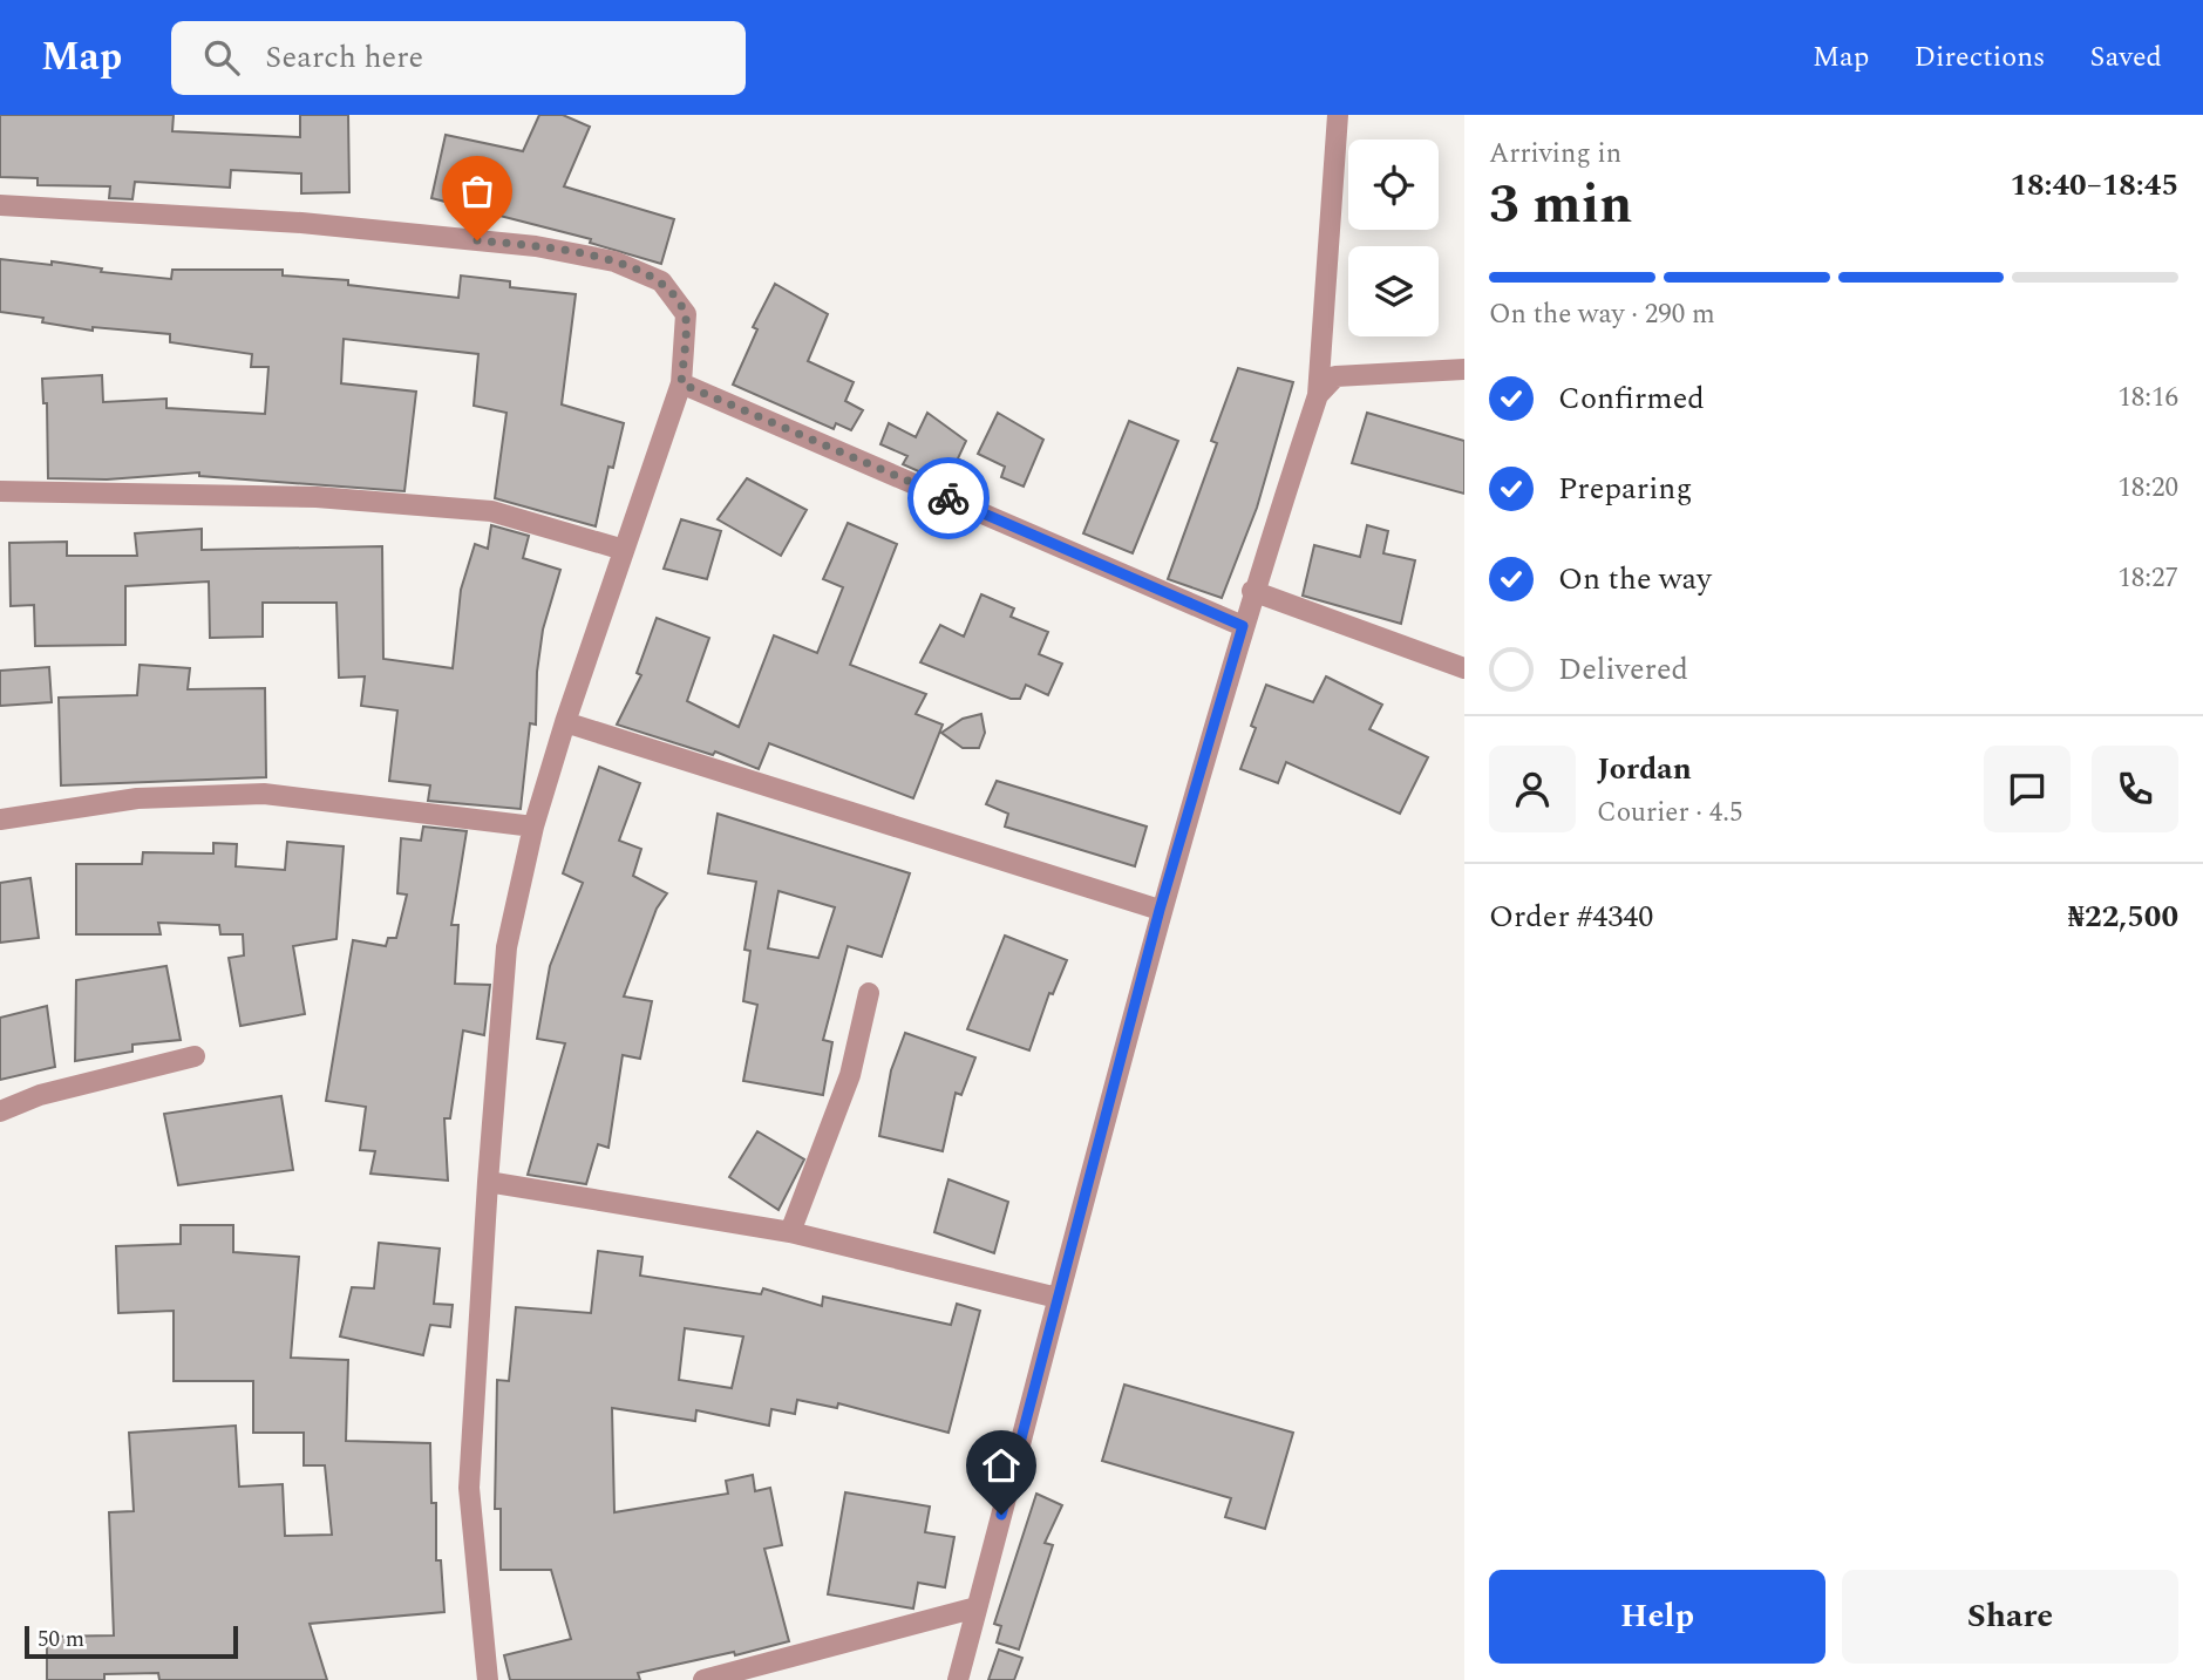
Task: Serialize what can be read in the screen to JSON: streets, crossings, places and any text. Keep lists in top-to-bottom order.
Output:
{
  "scale_bar": "50 m",
  "page": {
    "header": "Map",
    "search": "Search here",
    "nav": ["Map", "Directions", "Saved"],
    "heading": ["3 min", "Arriving in", "18:40–18:45"],
    "panel": [
      "Jordan",
      "Courier · 4.5",
      "Order #4340",
      "₦22,500"
    ],
    "bar": "On the way · 290 m",
    "list": [
      ["Confirmed", "18:16"],
      ["Preparing", "18:20"],
      ["On the way", "18:27"],
      "Delivered"
    ],
    "buttons": ["Help", "Share"],
    "scale": "50 m"
  }
}
